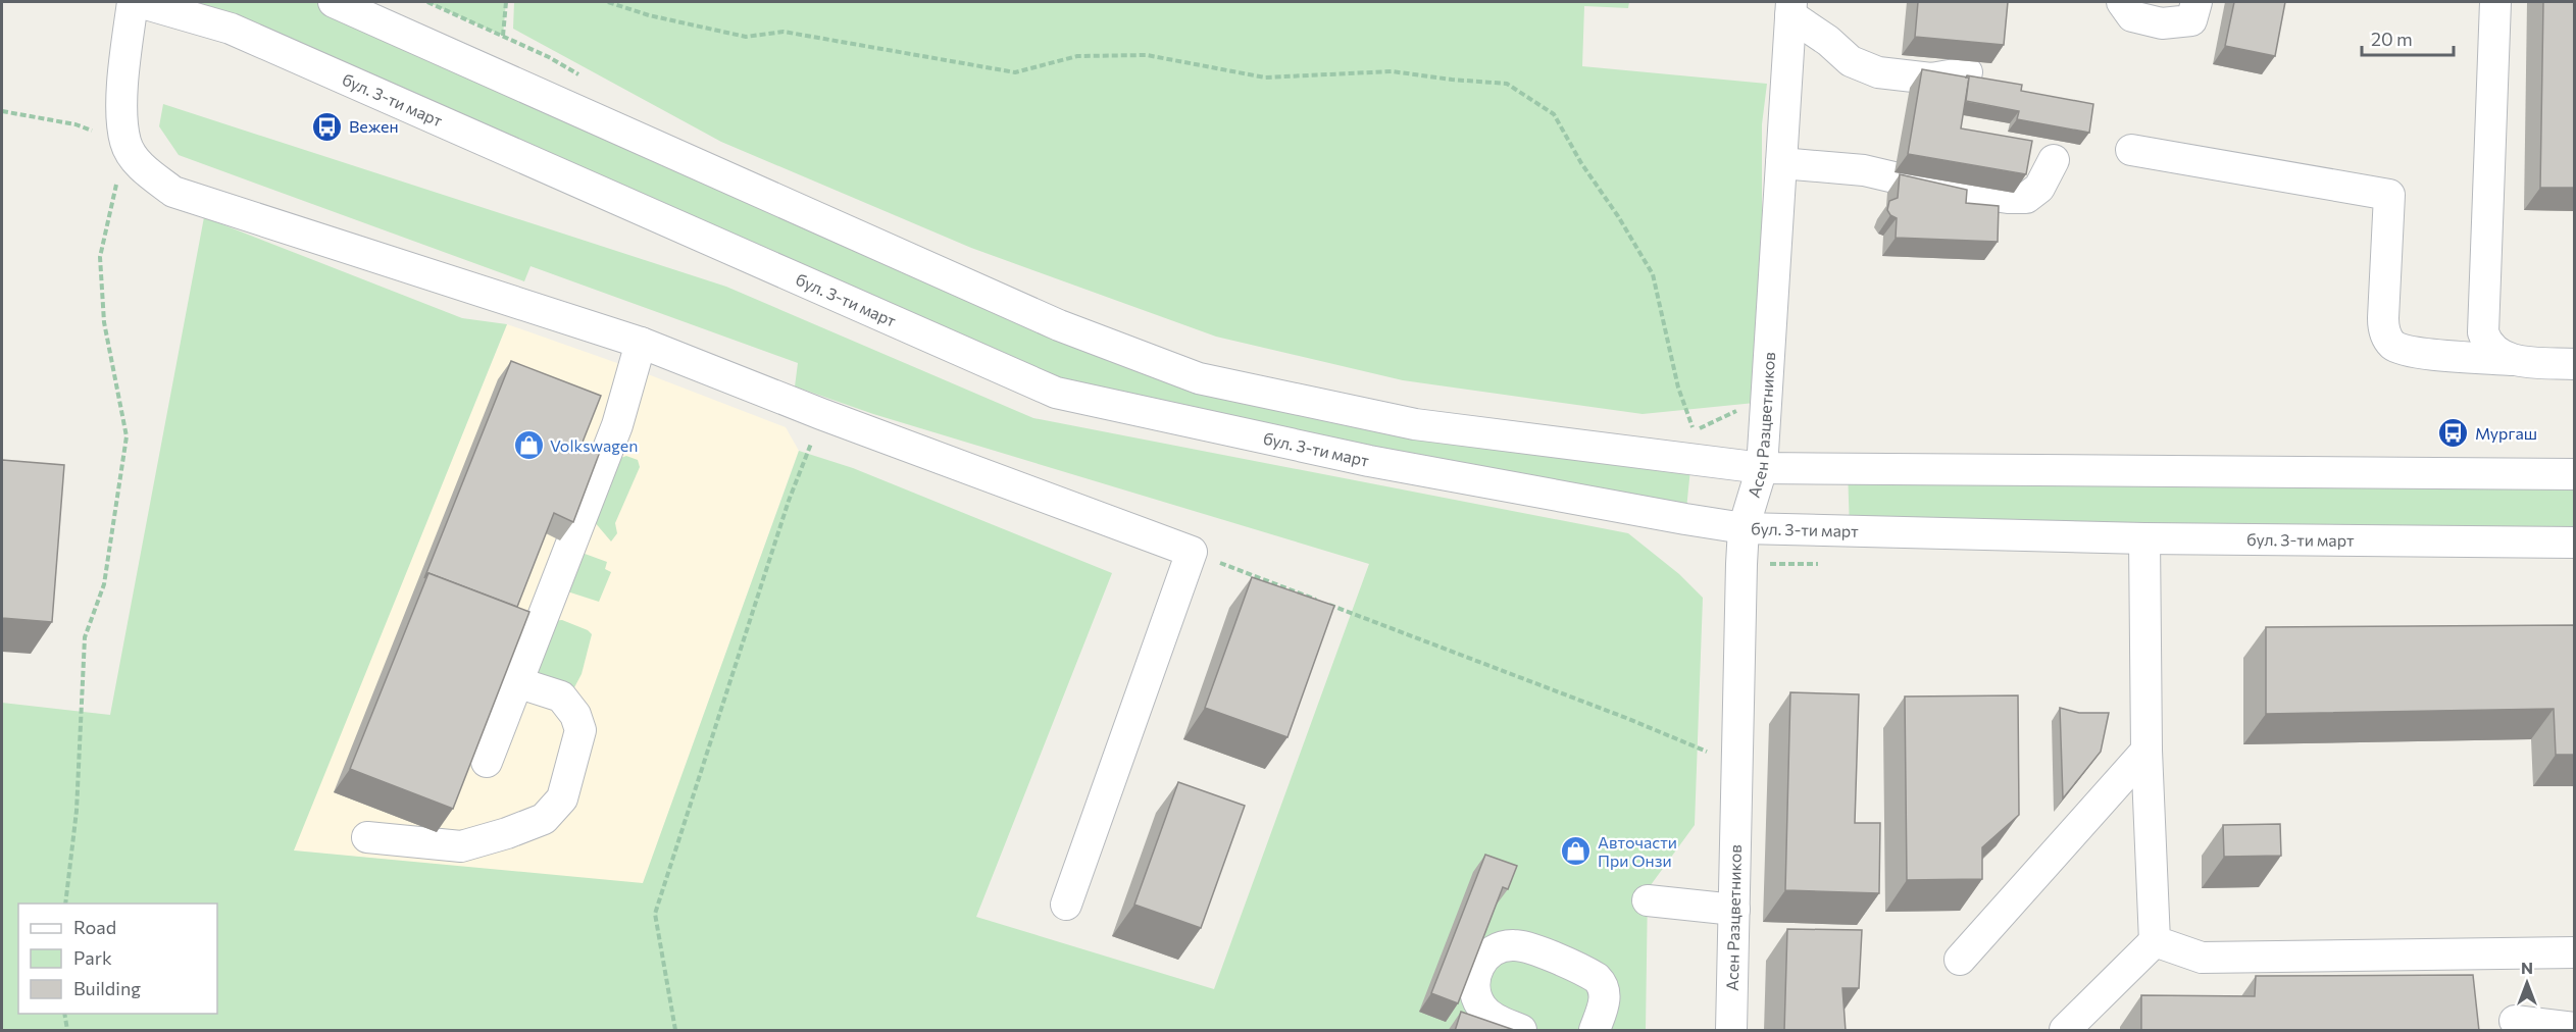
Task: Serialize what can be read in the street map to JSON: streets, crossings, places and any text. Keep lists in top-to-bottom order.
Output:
{
  "streets": {
    "street": ["бул. 3-ти март", "Асен Разцветников"]
  },
  "crossings": [
    ["бул. 3-ти март", "Асен Разцветников"]
  ],
  "places": {
    "bus stop": ["Вежен", "Мургаш"],
    "shop": ["Volkswagen", "Авточасти При Онзи"]
  },
  "legend": ["Road", "Park", "Building"],
  "scale_bar": "20 m",
  "north": "top"
}
